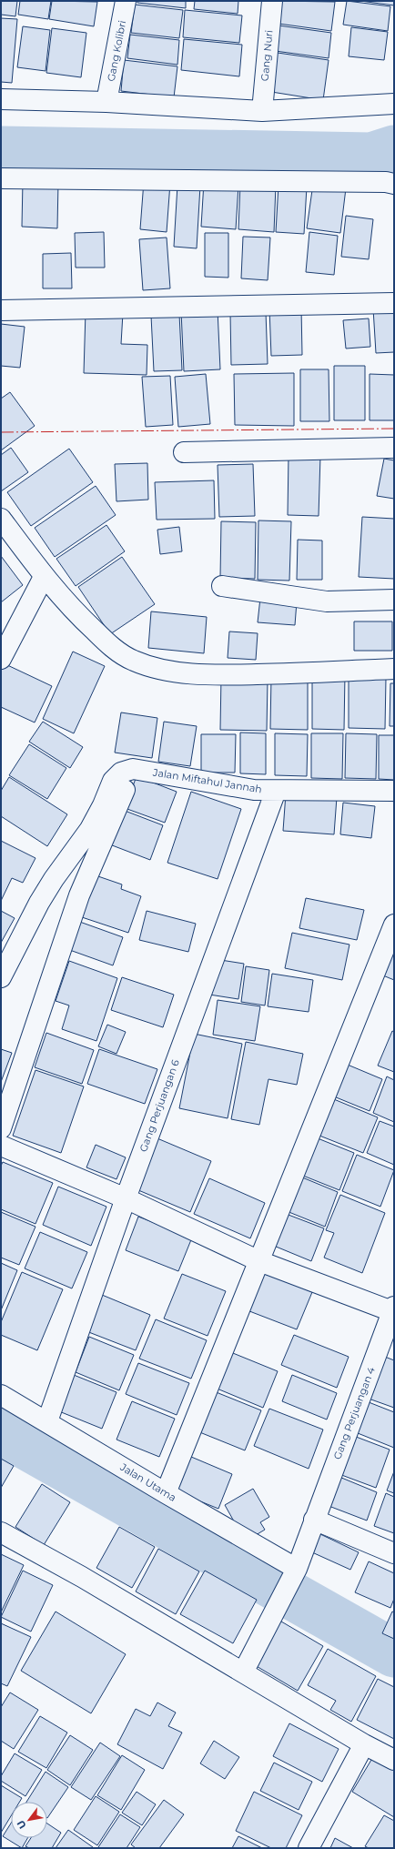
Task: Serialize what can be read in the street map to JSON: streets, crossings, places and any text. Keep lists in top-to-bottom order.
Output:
{
  "streets": {
    "street": [
      "Gang Kolibri",
      "Gang Nuri",
      "Jalan Miftahul Jannah",
      "Gang Perjuangan 6",
      "Gang Perjuangan 4",
      "Jalan Utama"
    ]
  },
  "crossings": [
    ["Jalan Miftahul Jannah", "Gang Perjuangan 6"],
    ["Gang Perjuangan 6", "Jalan Utama"],
    ["Gang Perjuangan 4", "Jalan Utama"]
  ],
  "north": "bottom left"
}
